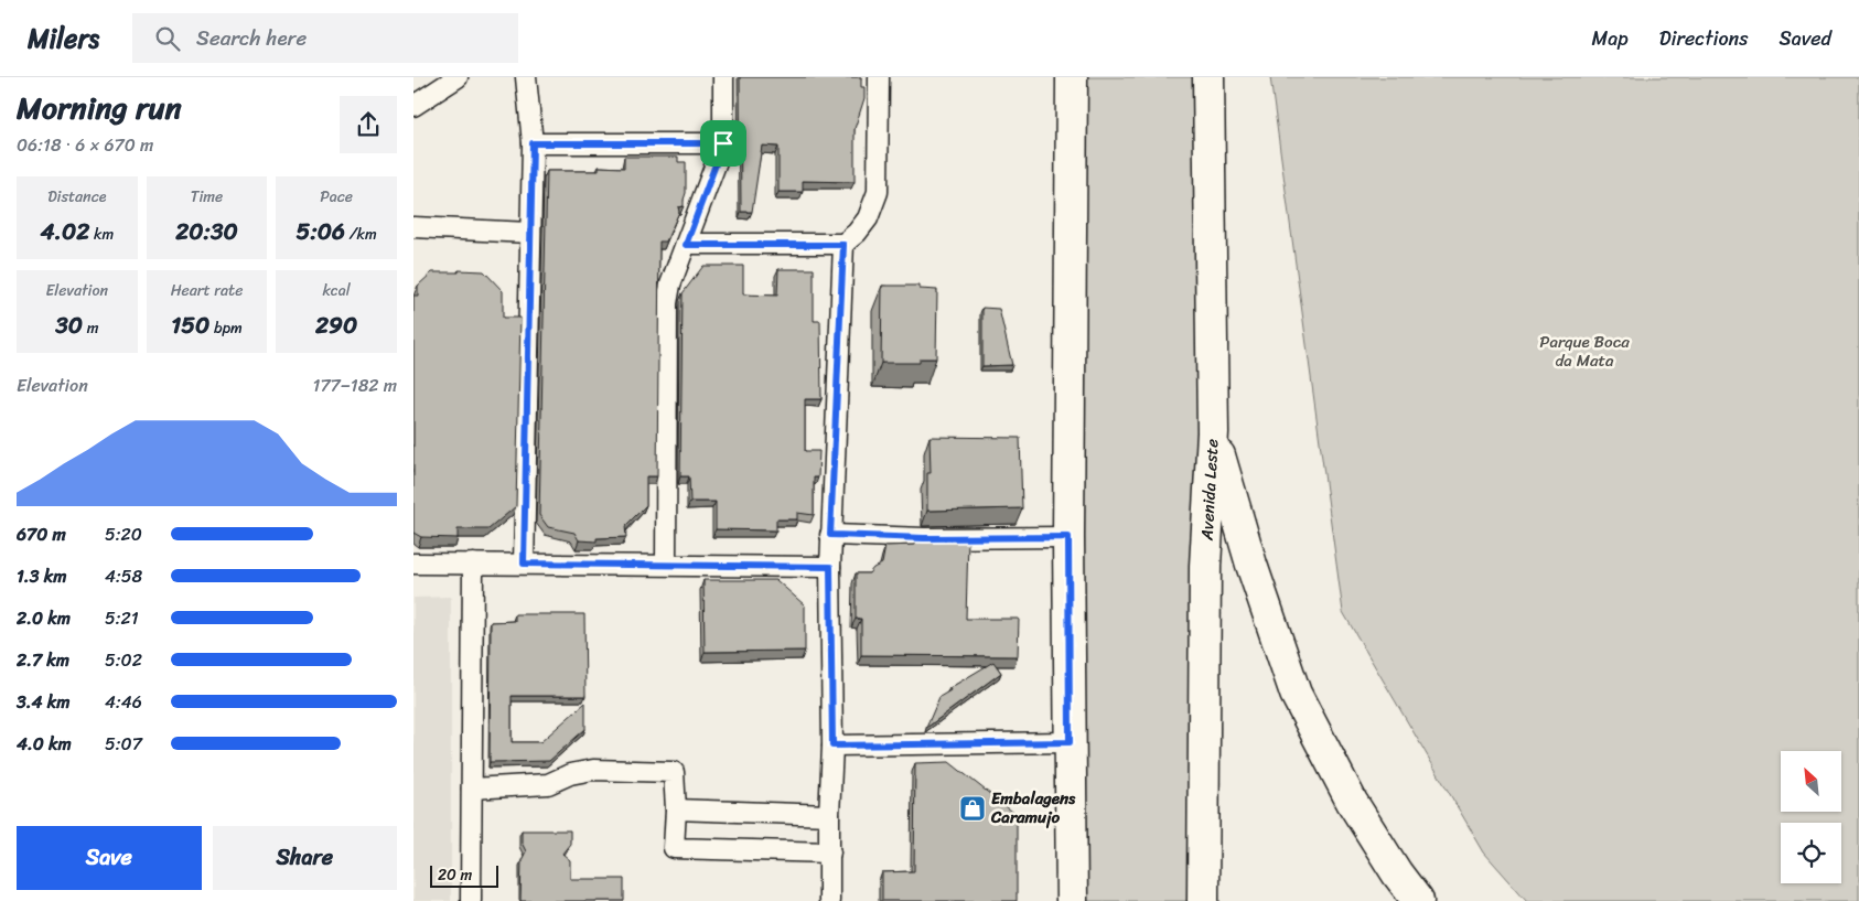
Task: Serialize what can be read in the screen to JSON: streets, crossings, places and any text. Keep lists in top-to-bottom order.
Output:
{
  "streets": {
    "main road": ["Avenida Leste"]
  },
  "parks": ["Parque Boca da Mata"],
  "places": {
    "shop": ["Embalagens Caramujo"]
  },
  "scale_bar": "20 m",
  "north": "top left",
  "page": {
    "header": "Milers",
    "search": "Search here",
    "nav": ["Map", "Directions", "Saved"],
    "heading": ["Morning run", "06:18 · 6 × 670 m"],
    "stats": [
      ["Distance", "4.02 km"],
      ["Time", "20:30"],
      ["Pace", "5:06 /km"],
      ["Elevation", "30 m"],
      ["Heart rate", "150 bpm"],
      ["kcal", "290"]
    ],
    "chart": ["Elevation", "177–182 m"],
    "list": [
      {
        "name": "670 m",
        "note": "5:20"
      },
      {
        "name": "1.3 km",
        "note": "4:58"
      },
      {
        "name": "2.0 km",
        "note": "5:21"
      },
      {
        "name": "2.7 km",
        "note": "5:02"
      },
      {
        "name": "3.4 km",
        "note": "4:46"
      },
      {
        "name": "4.0 km",
        "note": "5:07"
      }
    ],
    "buttons": ["Save", "Share"],
    "scale": "20 m"
  }
}
